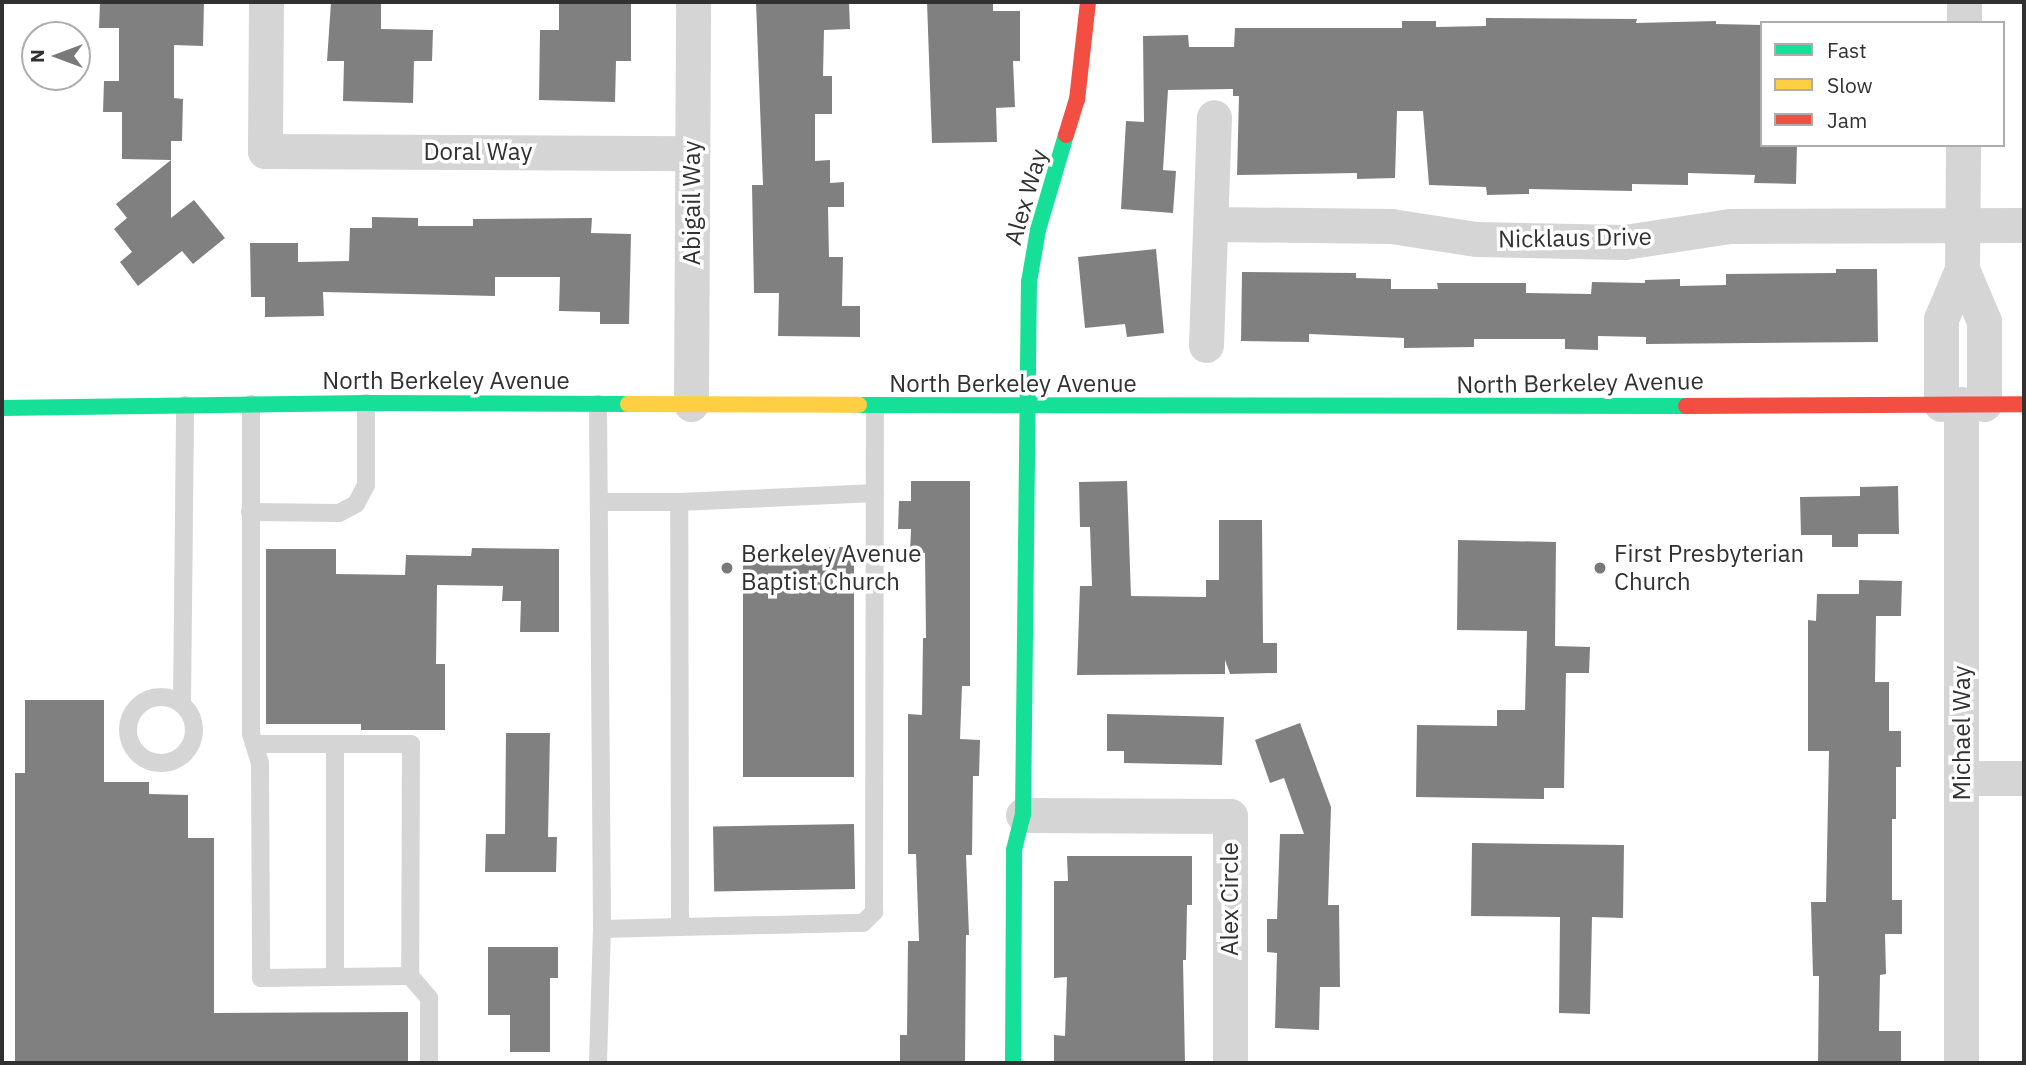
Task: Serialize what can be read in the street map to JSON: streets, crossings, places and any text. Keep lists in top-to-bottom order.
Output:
{
  "streets": {
    "street": [
      "Doral Way",
      "Alex Way",
      "Abigail Way",
      "Nicklaus Drive",
      "North Berkeley Avenue",
      "Michael Way",
      "Alex Circle"
    ]
  },
  "crossings": [
    ["Doral Way", "Abigail Way"],
    ["Alex Way", "North Berkeley Avenue"],
    ["Abigail Way", "North Berkeley Avenue"],
    ["Nicklaus Drive", "Michael Way"],
    ["North Berkeley Avenue", "Michael Way"]
  ],
  "places": ["Berkeley Avenue Baptist Church", "First Presbyterian Church"],
  "legend": ["Fast", "Slow", "Jam"],
  "north": "left"
}
